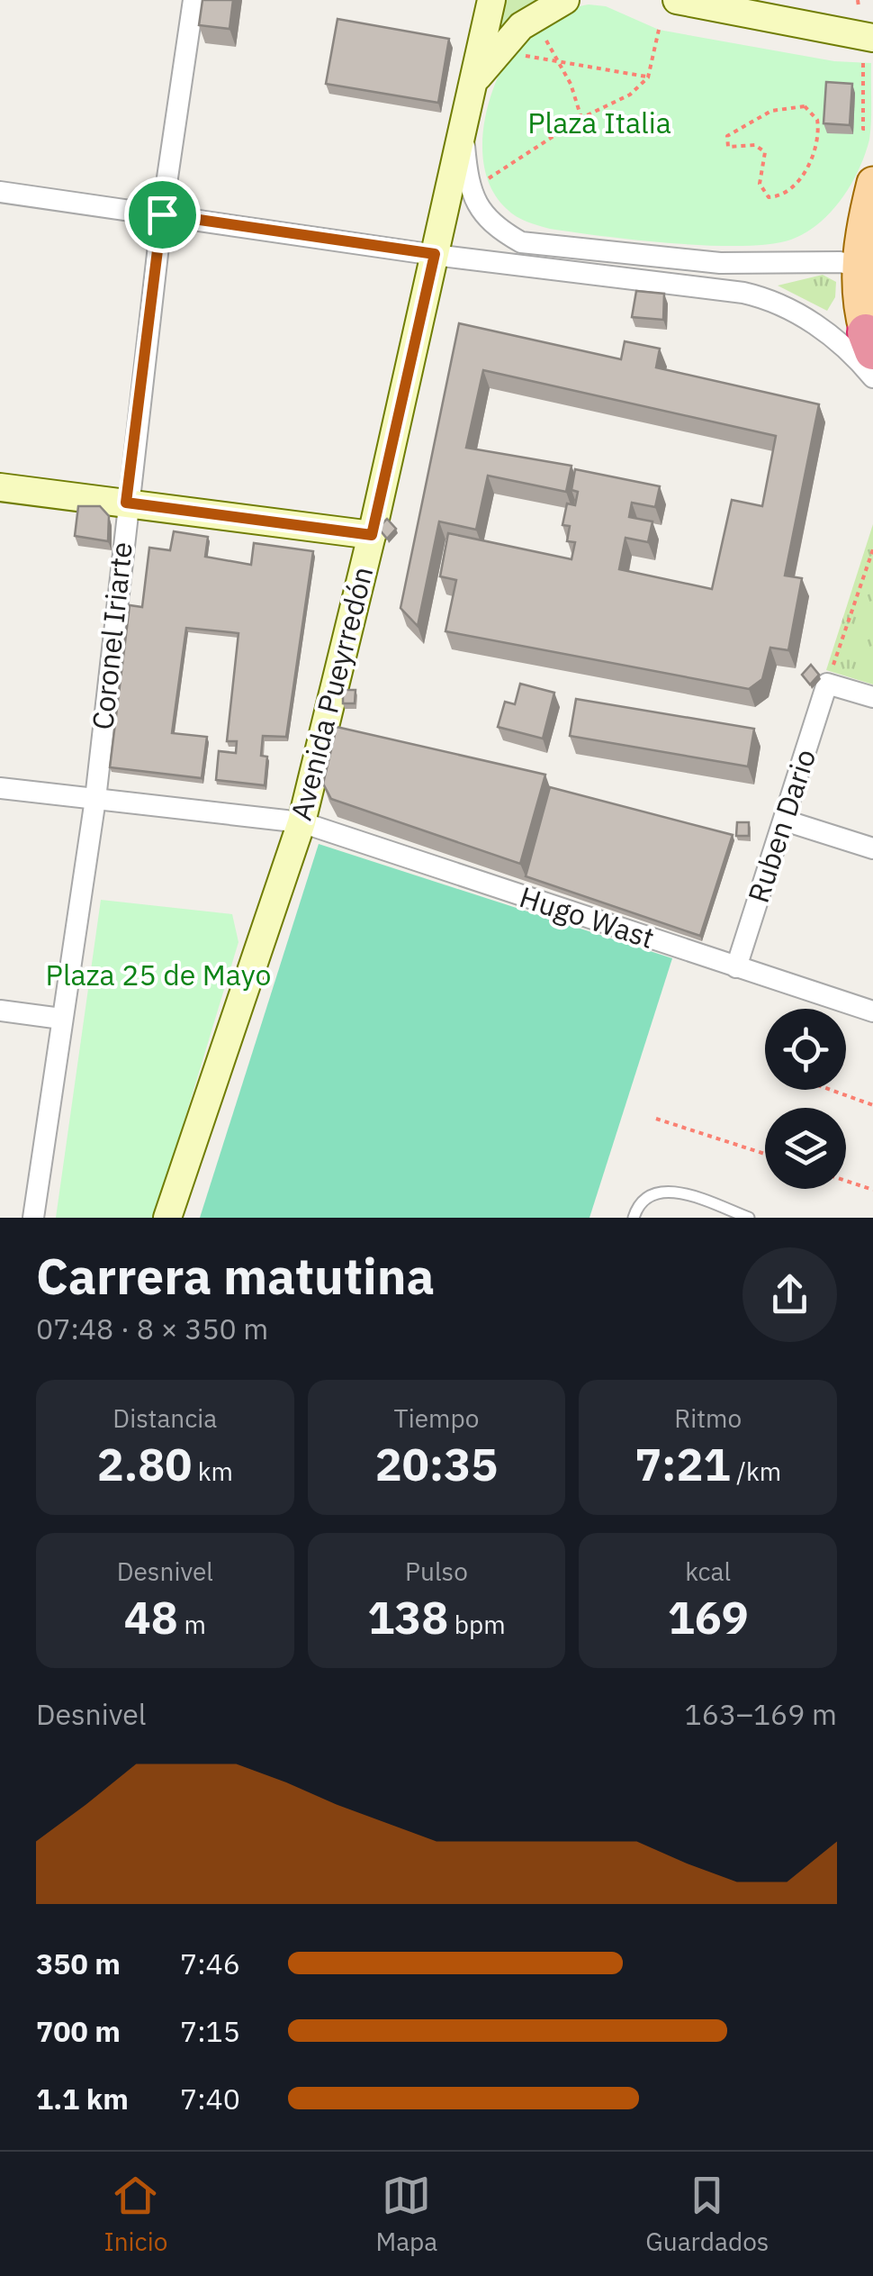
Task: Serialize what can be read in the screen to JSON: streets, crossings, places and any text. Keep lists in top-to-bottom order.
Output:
{
  "streets": {
    "main road": ["Avenida Pueyrredón"],
    "street": ["Coronel Iriarte", "Ruben Dario", "Hugo Wast"]
  },
  "crossings": [
    ["Coronel Iriarte", "Hugo Wast"],
    ["Avenida Pueyrredón", "Hugo Wast"],
    ["Ruben Dario", "Hugo Wast"]
  ],
  "parks": ["Plaza Italia", "Plaza 25 de Mayo"],
  "page": {
    "heading": ["Carrera matutina", "07:48 · 8 × 350 m"],
    "stats": [
      ["Distancia", "2.80 km"],
      ["Tiempo", "20:35"],
      ["Ritmo", "7:21 /km"],
      ["Desnivel", "48 m"],
      ["Pulso", "138 bpm"],
      ["kcal", "169"]
    ],
    "chart": ["Desnivel", "163–169 m"],
    "list": [
      {
        "name": "350 m",
        "note": "7:46"
      },
      {
        "name": "700 m",
        "note": "7:15"
      },
      {
        "name": "1.1 km",
        "note": "7:40"
      }
    ],
    "tabs": ["Inicio", "Mapa", "Guardados"]
  }
}
